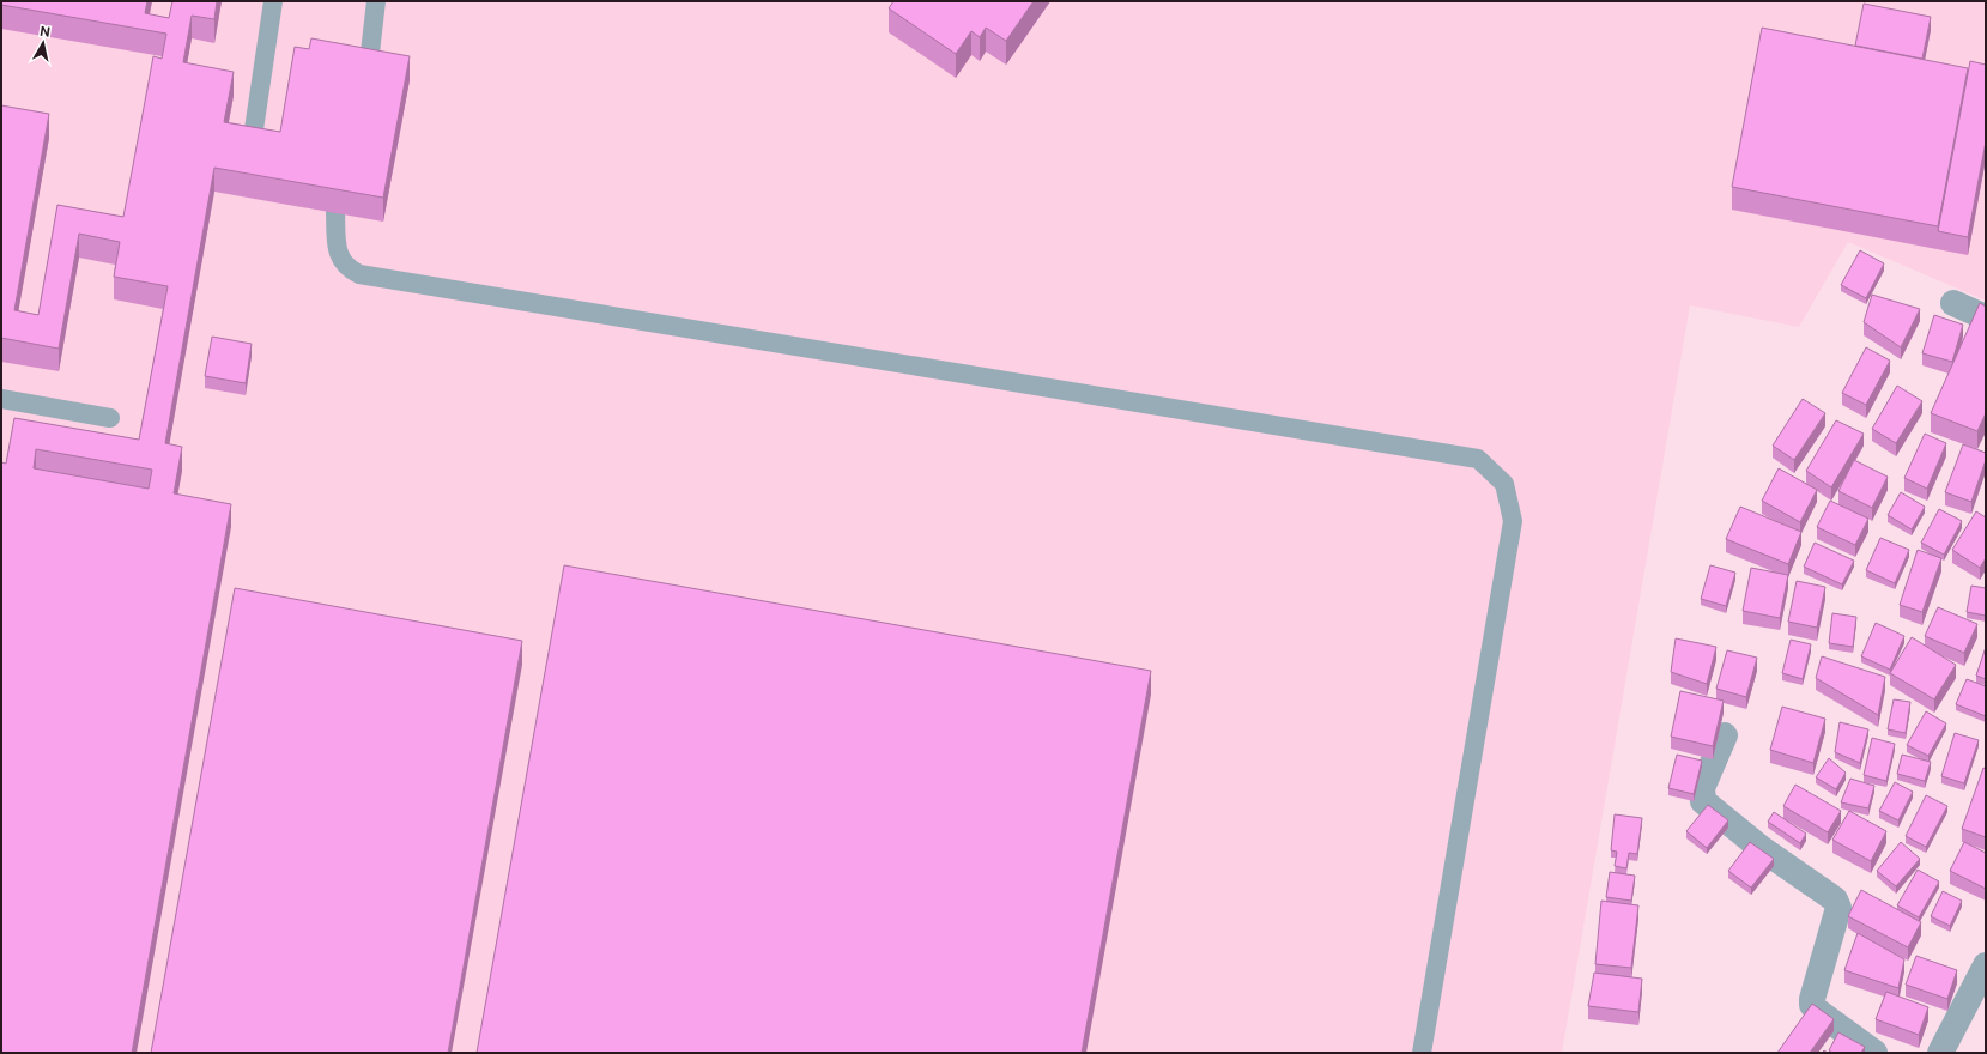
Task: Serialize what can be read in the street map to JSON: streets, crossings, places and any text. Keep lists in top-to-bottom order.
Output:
{
  "north": "top"
}
